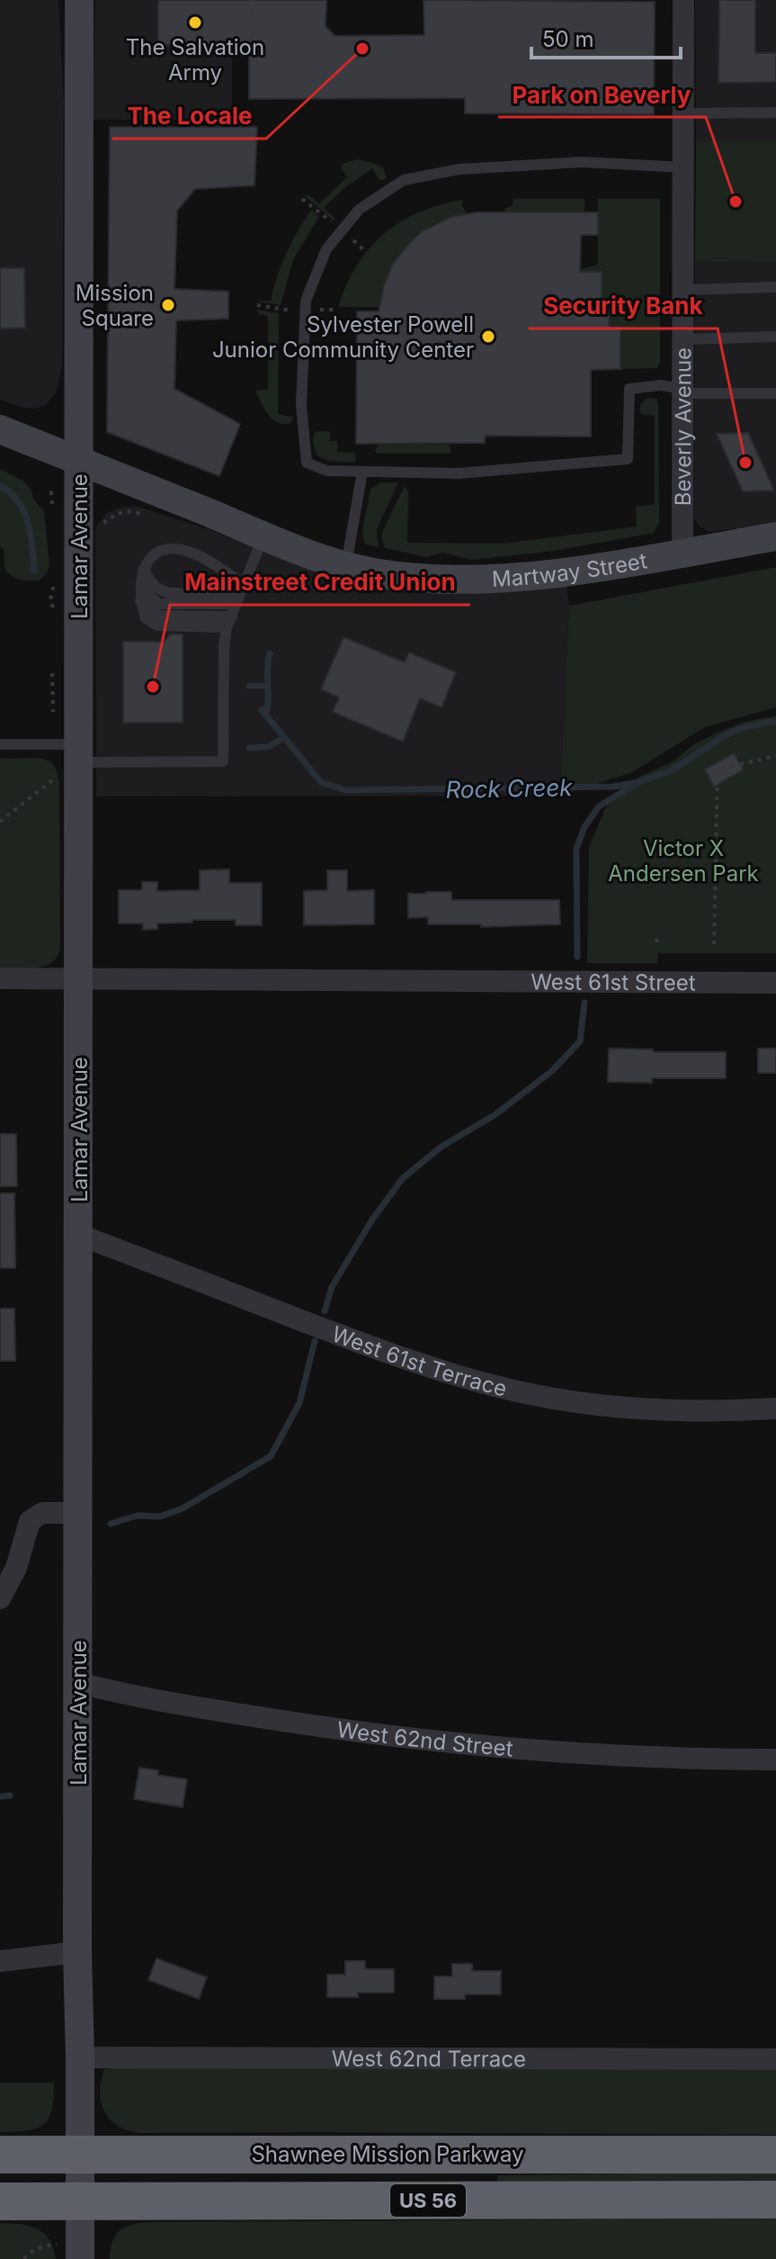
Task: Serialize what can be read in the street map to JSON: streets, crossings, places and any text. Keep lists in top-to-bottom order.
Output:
{
  "streets": {
    "highway": ["Shawnee Mission Parkway", "US 56"],
    "street": [
      "Beverly Avenue",
      "Lamar Avenue",
      "Martway Street",
      "West 61st Street",
      "West 61st Terrace",
      "West 62nd Street",
      "West 62nd Terrace"
    ]
  },
  "crossings": [
    ["Beverly Avenue", "Martway Street"],
    ["Lamar Avenue", "Martway Street"],
    ["Lamar Avenue", "West 61st Street"],
    ["Lamar Avenue", "West 61st Terrace"],
    ["Lamar Avenue", "West 62nd Street"],
    ["Lamar Avenue", "West 62nd Terrace"],
    ["Lamar Avenue", "Shawnee Mission Parkway"],
    ["Lamar Avenue", "US 56"]
  ],
  "water": ["Rock Creek"],
  "parks": ["Victor X Andersen Park"],
  "places": [
    "The Salvation Army",
    "The Locale",
    "Park on Beverly",
    "Mission Square",
    "Sylvester Powell Junior Community Center",
    "Security Bank",
    "Mainstreet Credit Union"
  ],
  "scale_bar": "50 m"
}
